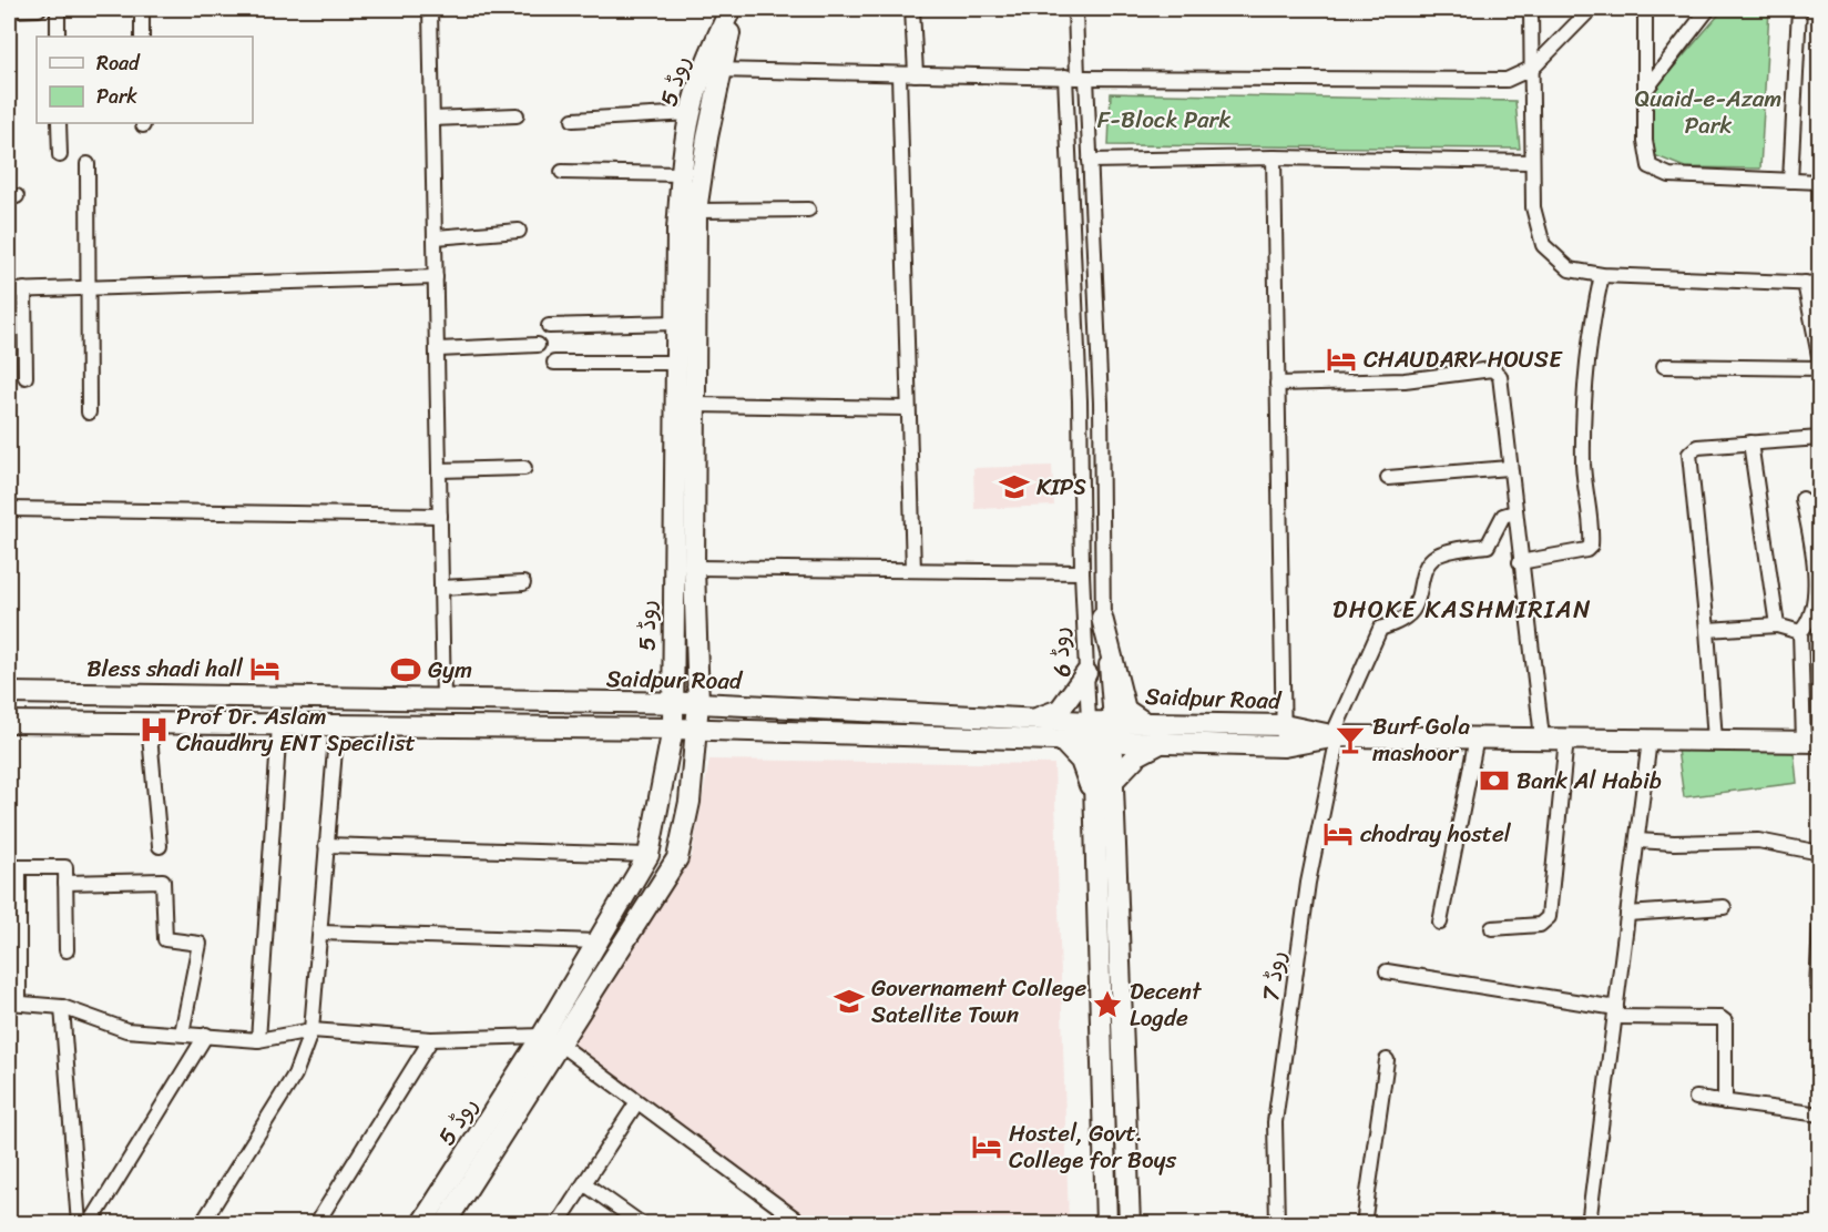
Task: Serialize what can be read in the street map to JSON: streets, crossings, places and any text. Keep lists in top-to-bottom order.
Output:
{
  "streets": {
    "main road": ["روڈ 5", "روڈ 6", "Saidpur Road"],
    "street": ["روڈ 7"]
  },
  "crossings": [
    ["روڈ 5", "Saidpur Road"],
    ["روڈ 6", "Saidpur Road"],
    ["Saidpur Road", "روڈ 7"]
  ],
  "districts": ["DHOKE KASHMIRIAN"],
  "parks": ["Quaid-e-Azam Park", "F-Block Park"],
  "places": {
    "hotel": [
      "CHAUDARY HOUSE",
      "Bless shadi hall",
      "chodray hostel",
      "Hostel, Govt. College for Boys"
    ],
    "school or university": ["KIPS", "Governament College Satellite Town"],
    "sports": ["Gym"],
    "hospital": ["Prof Dr. Aslam Chaudhry ENT Specilist"],
    "bar": ["Burf Gola mashoor"],
    "bank": ["Bank Al Habib"],
    "place": ["Decent Logde"]
  },
  "legend": ["Road", "Park"]
}
